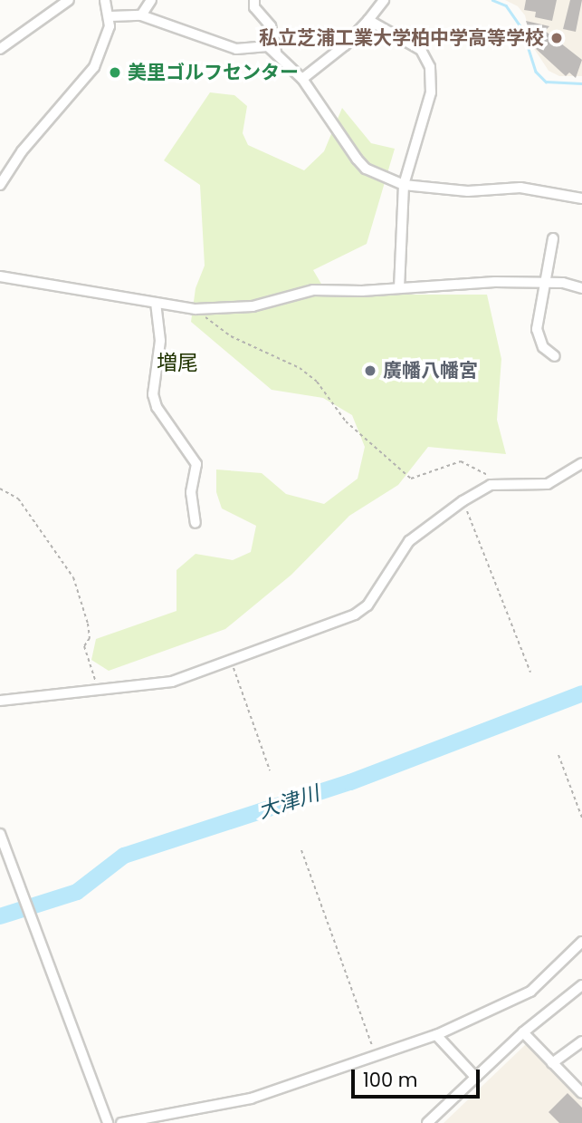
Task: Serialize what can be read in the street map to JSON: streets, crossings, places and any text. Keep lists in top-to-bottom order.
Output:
{
  "districts": ["増尾"],
  "water": ["大津川"],
  "places": ["私立芝浦工業大学柏中学高等学校", "美里ゴルフセンター", "廣幡八幡宮"],
  "scale_bar": "100 m"
}
